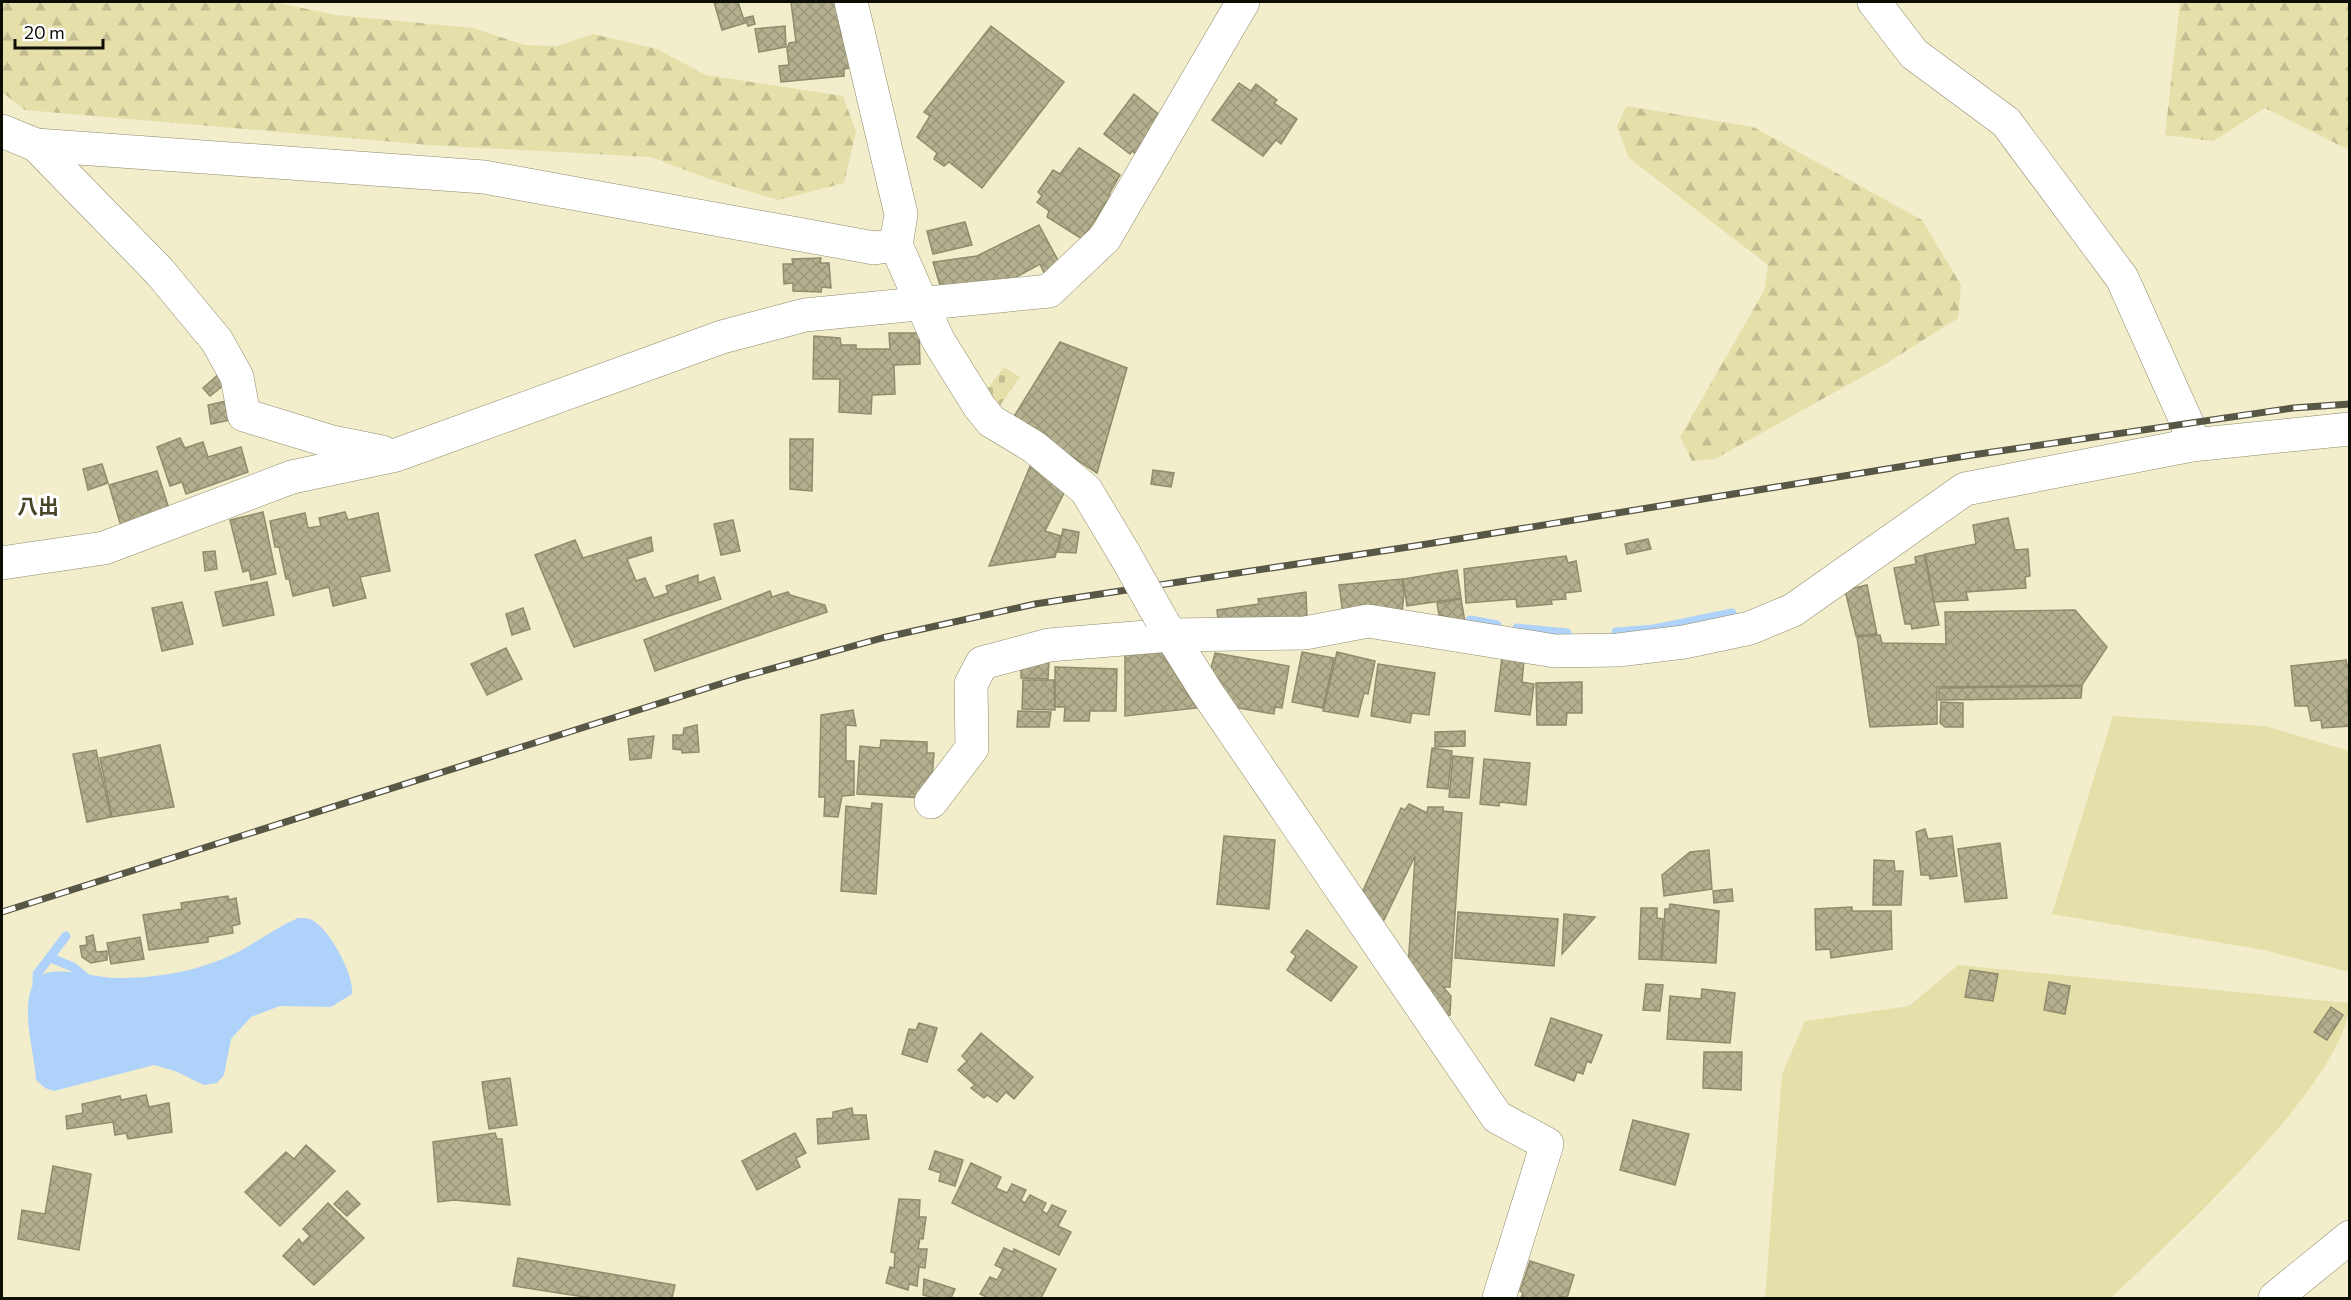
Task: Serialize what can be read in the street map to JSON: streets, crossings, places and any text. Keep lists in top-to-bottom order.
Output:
{
  "districts": ["八出"],
  "scale_bar": "20 m"
}
